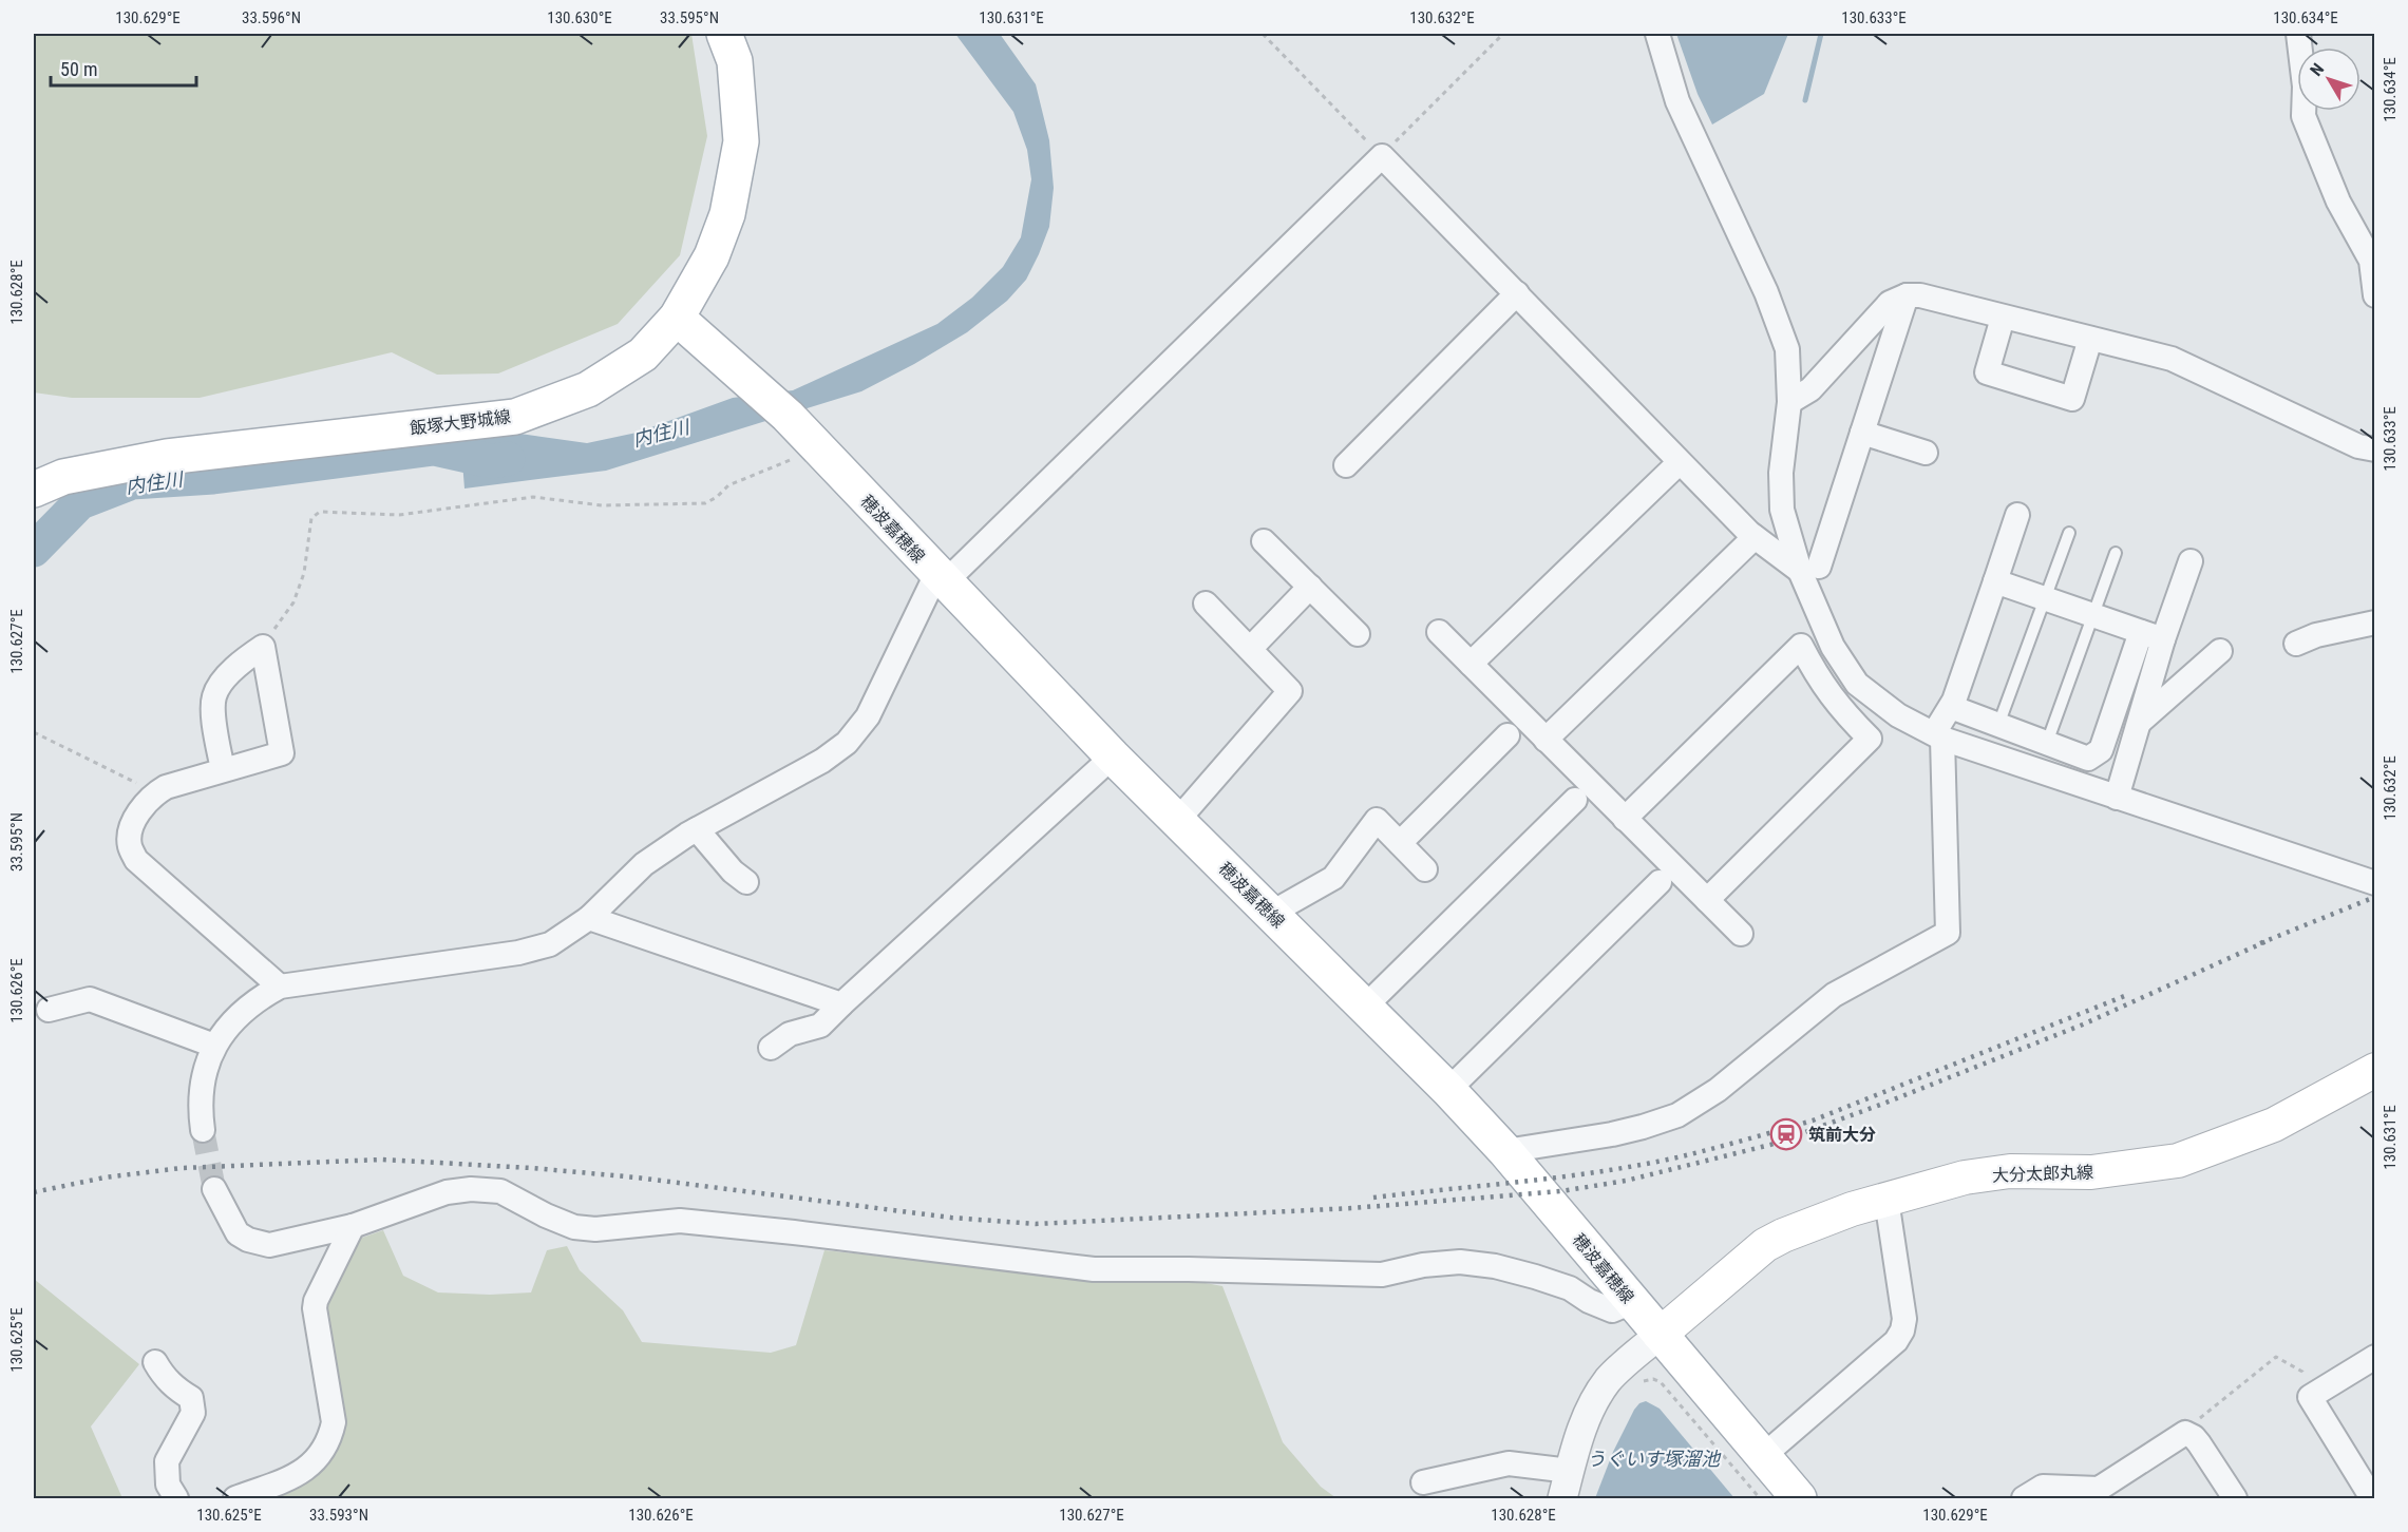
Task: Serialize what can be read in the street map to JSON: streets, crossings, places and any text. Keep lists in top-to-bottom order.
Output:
{
  "streets": {
    "main road": ["飯塚大野城線", "穂波嘉穂線", "大分太郎丸線"]
  },
  "crossings": [
    ["飯塚大野城線", "穂波嘉穂線"],
    ["穂波嘉穂線", "大分太郎丸線"]
  ],
  "water": ["内住川", "うぐいす塚溜池"],
  "places": {
    "station": ["筑前大分"]
  },
  "scale_bar": "50 m",
  "north": "top left",
  "coordinates": [
    "130.629°E",
    "33.596°N",
    "130.630°E",
    "33.595°N",
    "130.631°E",
    "130.632°E",
    "130.633°E",
    "130.634°E",
    "130.628°E",
    "130.627°E",
    "130.626°E",
    "130.625°E",
    "33.593°N"
  ]
}
